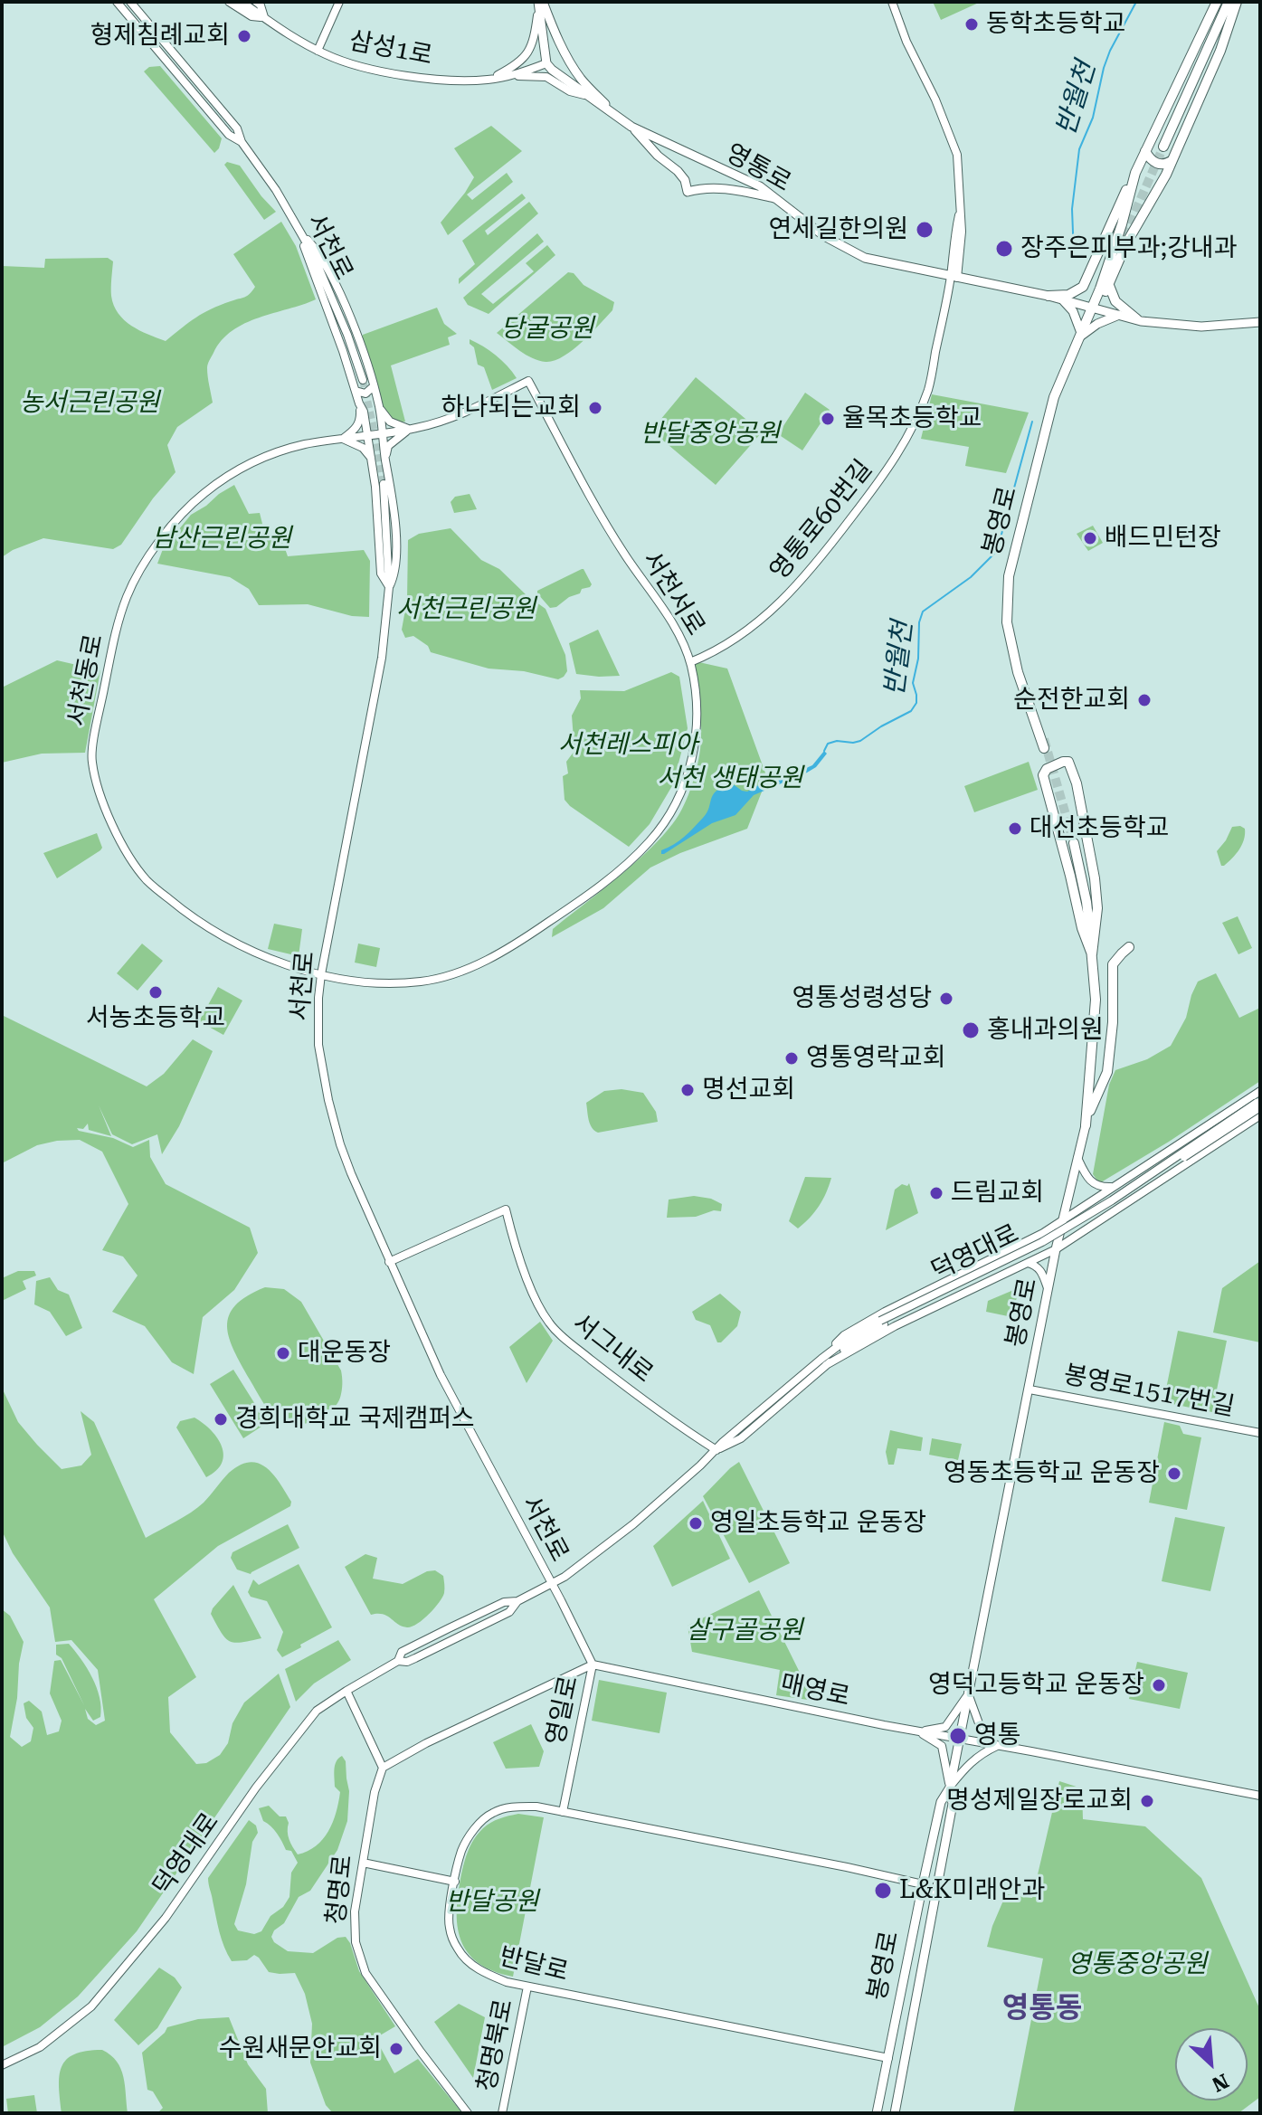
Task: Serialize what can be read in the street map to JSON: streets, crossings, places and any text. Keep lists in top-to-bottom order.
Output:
{
  "streets": {
    "highway": ["봉영로"],
    "main road": ["영통로"],
    "street": [
      "삼성1로",
      "서천로",
      "영통로60번길",
      "서천서로",
      "서천동로",
      "덕영대로",
      "서그내로",
      "봉영로1517번길",
      "매영로",
      "영일로",
      "청명로",
      "반달로",
      "청명북로"
    ]
  },
  "crossings": [
    ["삼성1로", "영통로"],
    ["영통로", "영통로60번길"],
    ["영통로", "봉영로"],
    ["서천로", "서천서로"],
    ["서천로", "서천동로"],
    ["서천로", "덕영대로"],
    ["서천로", "서그내로"],
    ["서천로", "영일로"],
    ["영통로60번길", "서천서로"],
    ["봉영로", "봉영로1517번길"],
    ["봉영로", "매영로"],
    ["봉영로", "반달로"],
    ["서천서로", "서천동로"],
    ["덕영대로", "서그내로"],
    ["덕영대로", "영일로"],
    ["매영로", "영일로"],
    ["영일로", "반달로"],
    ["반달로", "청명북로"]
  ],
  "districts": ["영통동"],
  "water": ["반월천"],
  "parks": [
    "당굴공원",
    "농서근린공원",
    "반달중앙공원",
    "남산근린공원",
    "서천근린공원",
    "서천레스피아",
    "서천 생태공원",
    "살구골공원",
    "반달공원",
    "영통중앙공원"
  ],
  "places": [
    "동학초등학교",
    "형제침례교회",
    "연세길한의원",
    "장주은피부과;강내과",
    "하나되는교회",
    "율목초등학교",
    "배드민턴장",
    "순전한교회",
    "대선초등학교",
    "서농초등학교",
    "영통성령성당",
    "홍내과의원",
    "영통영락교회",
    "명선교회",
    "드림교회",
    "대운동장",
    "경희대학교 국제캠퍼스",
    "영동초등학교 운동장",
    "영일초등학교 운동장",
    "영덕고등학교 운동장",
    "영통",
    "명성제일장로교회",
    "L&K미래안과",
    "수원새문안교회"
  ],
  "north": "bottom right"
}
